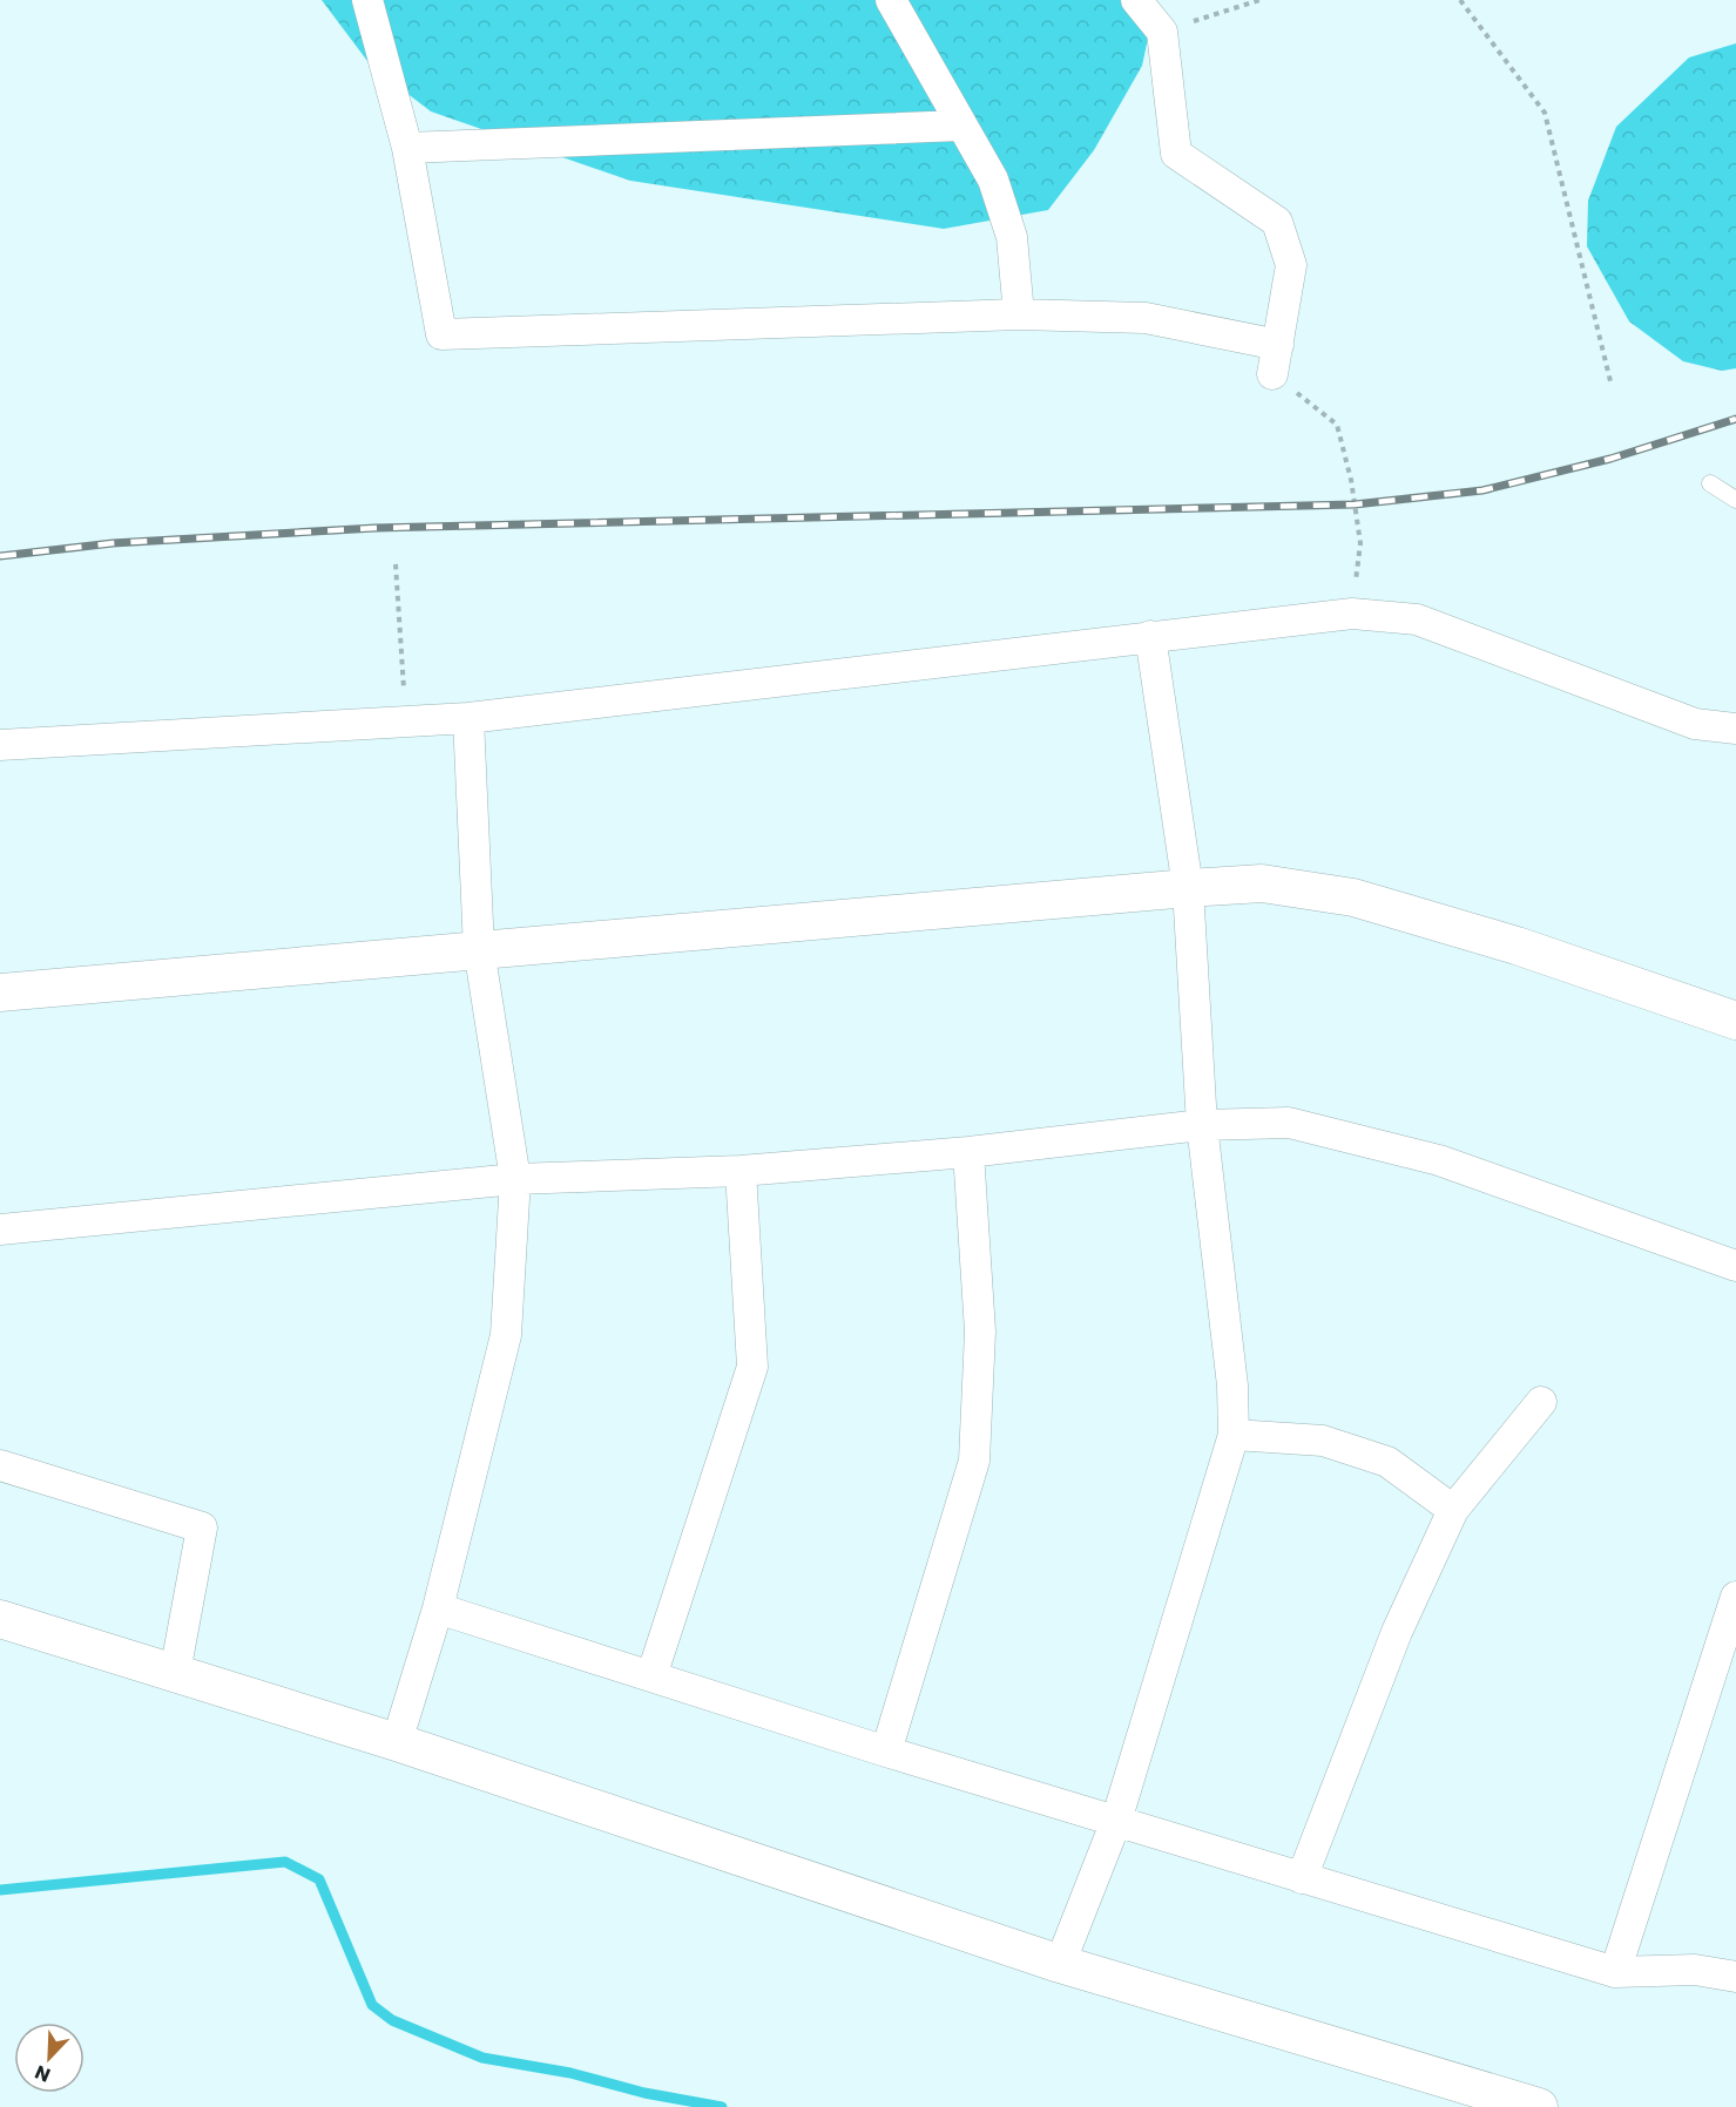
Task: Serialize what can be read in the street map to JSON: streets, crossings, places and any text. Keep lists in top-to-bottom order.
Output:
{
  "north": "bottom left"
}
